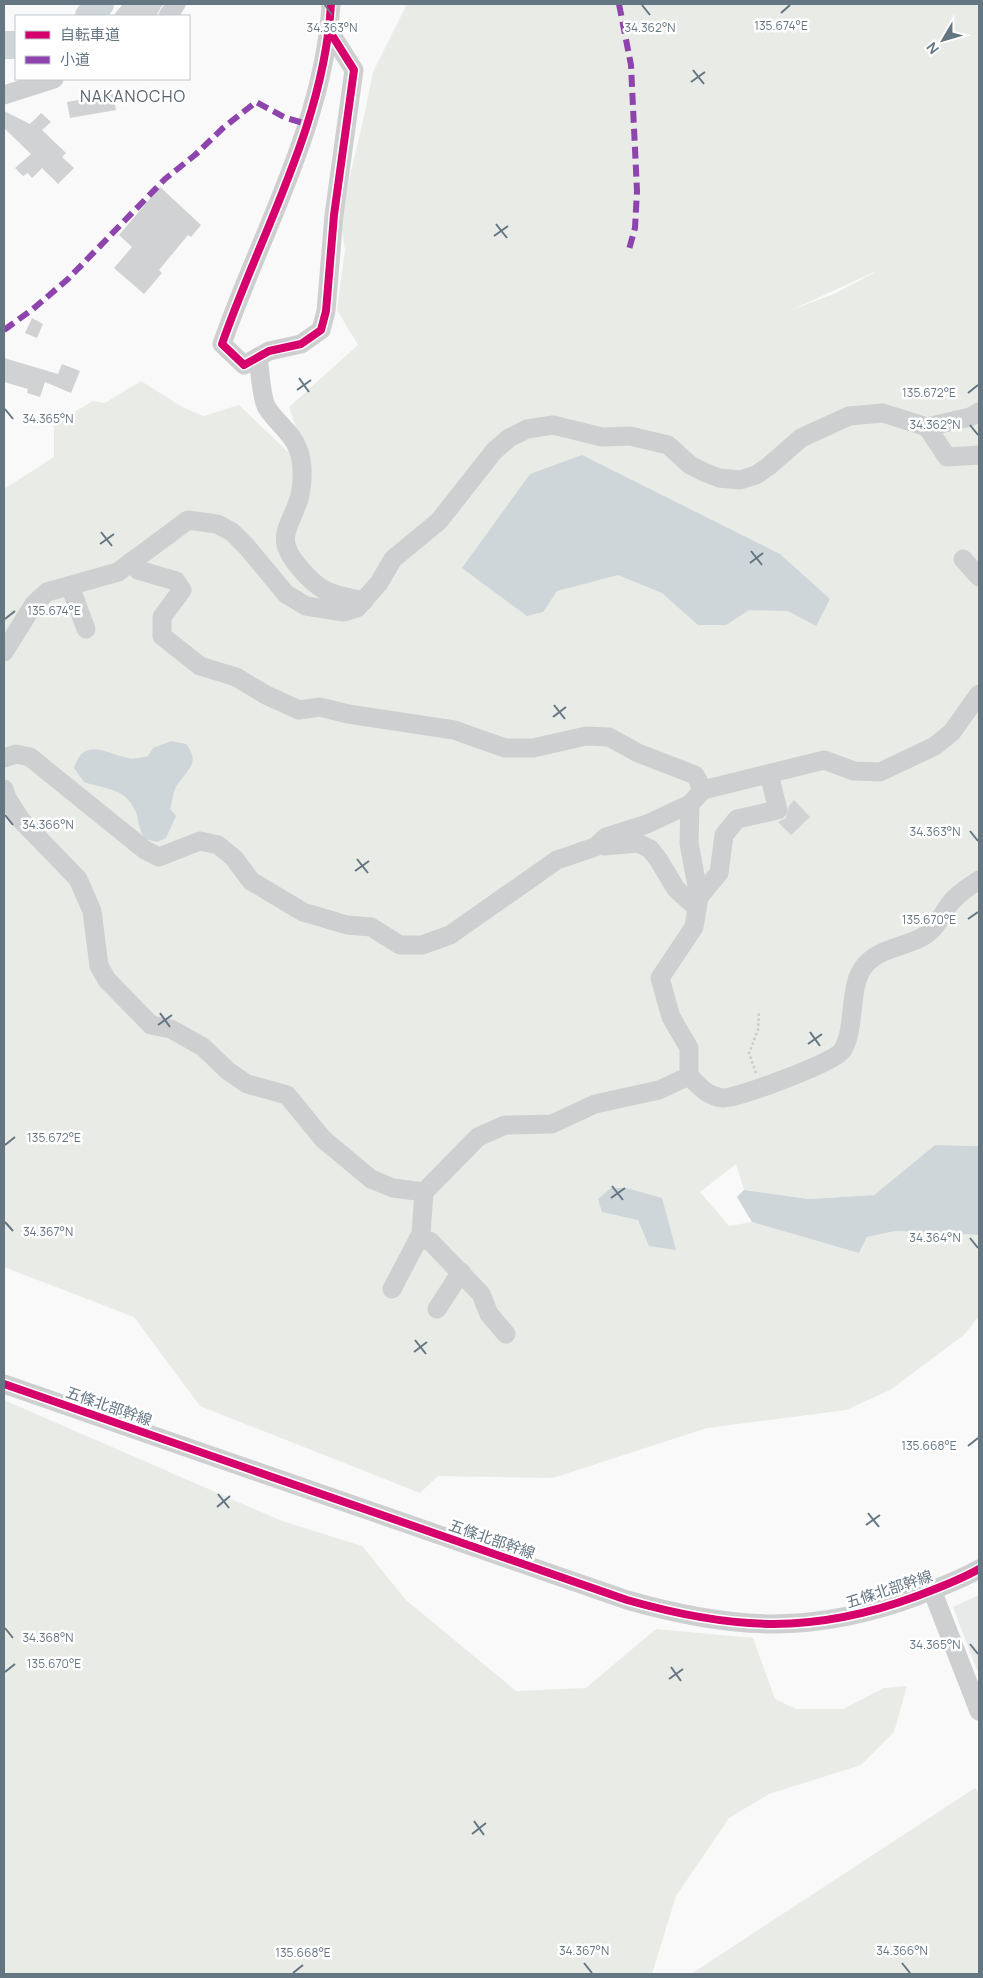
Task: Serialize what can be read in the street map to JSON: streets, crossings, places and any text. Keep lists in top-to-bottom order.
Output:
{
  "streets": {
    "street": ["五條北部幹線"]
  },
  "districts": ["NAKANOCHO"],
  "legend": ["自転車道", "小道"],
  "north": "bottom left",
  "coordinates": [
    "135.674°E",
    "34.363°N",
    "34.362°N",
    "135.672°E",
    "34.365°N",
    "34.366°N",
    "135.670°E",
    "34.367°N",
    "34.364°N",
    "135.668°E",
    "34.368°N"
  ]
}
